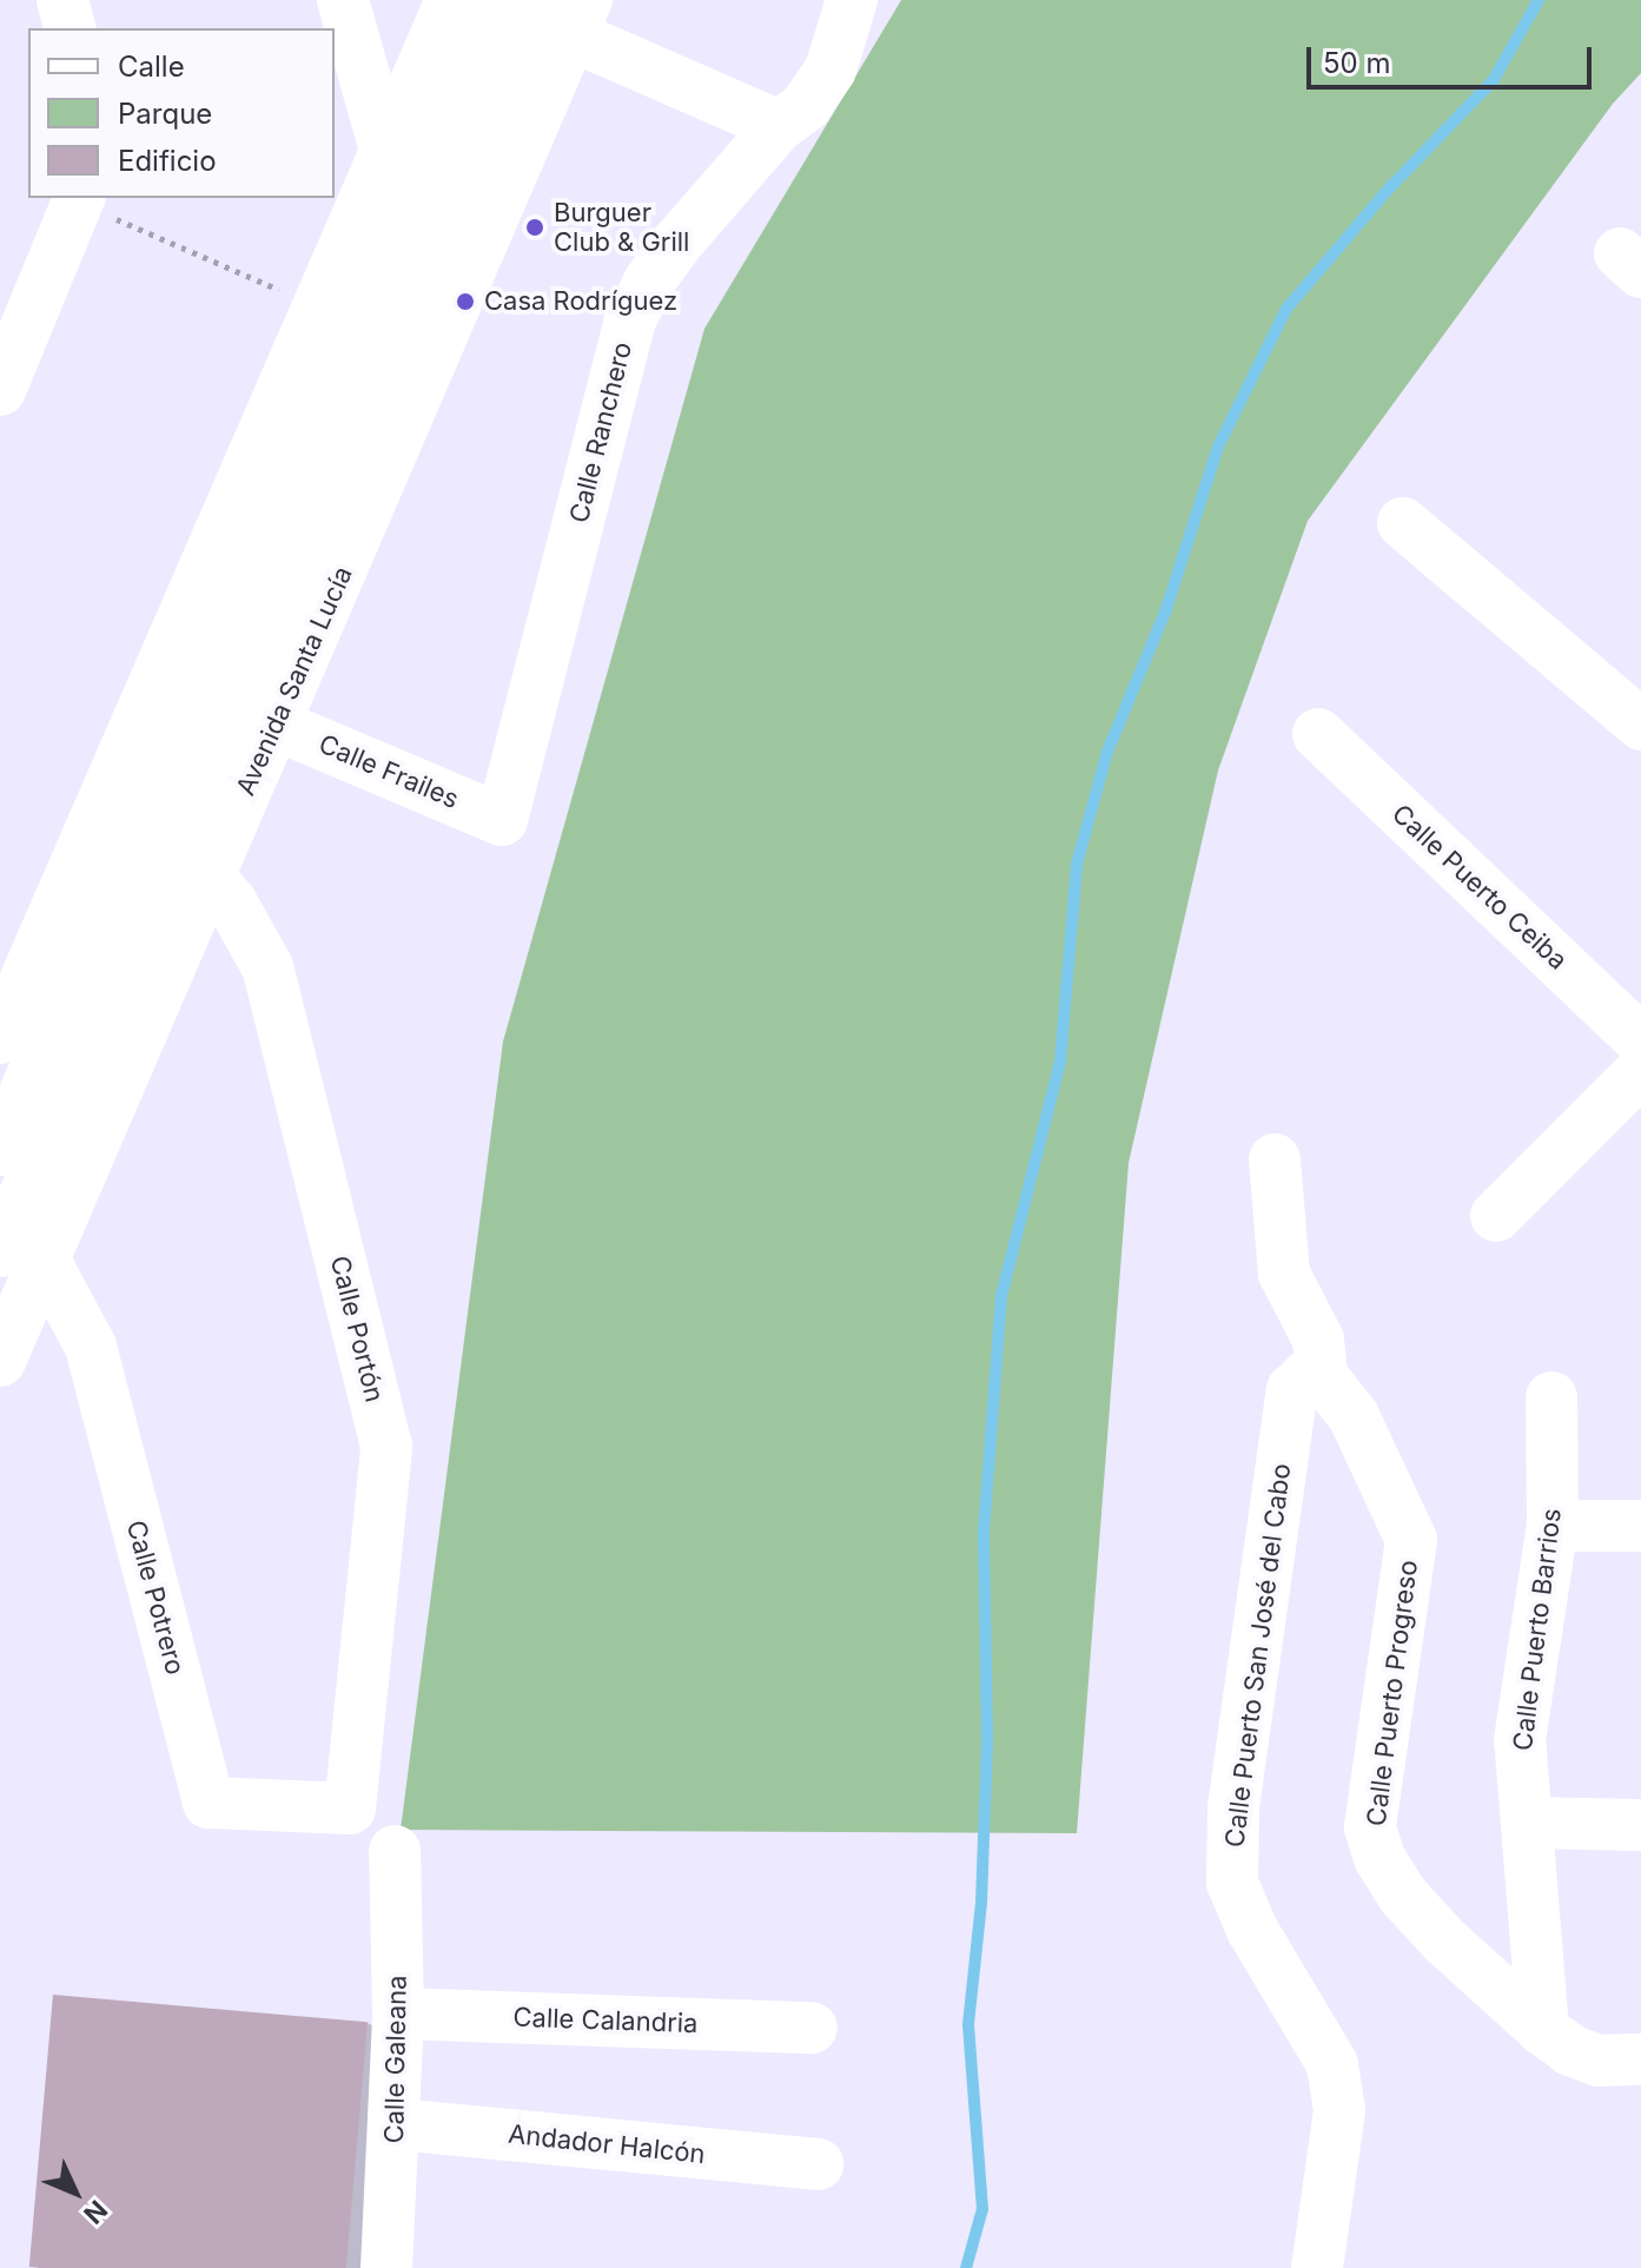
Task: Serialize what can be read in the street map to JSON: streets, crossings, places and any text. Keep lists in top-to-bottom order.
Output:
{
  "streets": {
    "street": [
      "Calle Ranchero",
      "Avenida Santa Lucía",
      "Calle Frailes",
      "Calle Puerto Ceiba",
      "Calle Portón",
      "Calle Potrero",
      "Calle Puerto Barrios",
      "Calle Puerto San José del Cabo",
      "Calle Puerto Progreso",
      "Calle Calandria",
      "Calle Galeana",
      "Andador Halcón"
    ]
  },
  "crossings": [
    ["Calle Ranchero", "Calle Frailes"],
    ["Avenida Santa Lucía", "Calle Frailes"],
    ["Avenida Santa Lucía", "Calle Portón"],
    ["Avenida Santa Lucía", "Calle Potrero"],
    ["Calle Portón", "Calle Potrero"],
    ["Calle Puerto Barrios", "Calle Puerto Progreso"],
    ["Calle Puerto San José del Cabo", "Calle Puerto Progreso"],
    ["Calle Calandria", "Calle Galeana"],
    ["Calle Galeana", "Andador Halcón"]
  ],
  "places": ["Burguer Club & Grill", "Casa Rodríguez"],
  "legend": ["Calle", "Parque", "Edificio"],
  "scale_bar": "50 m",
  "north": "bottom right"
}
